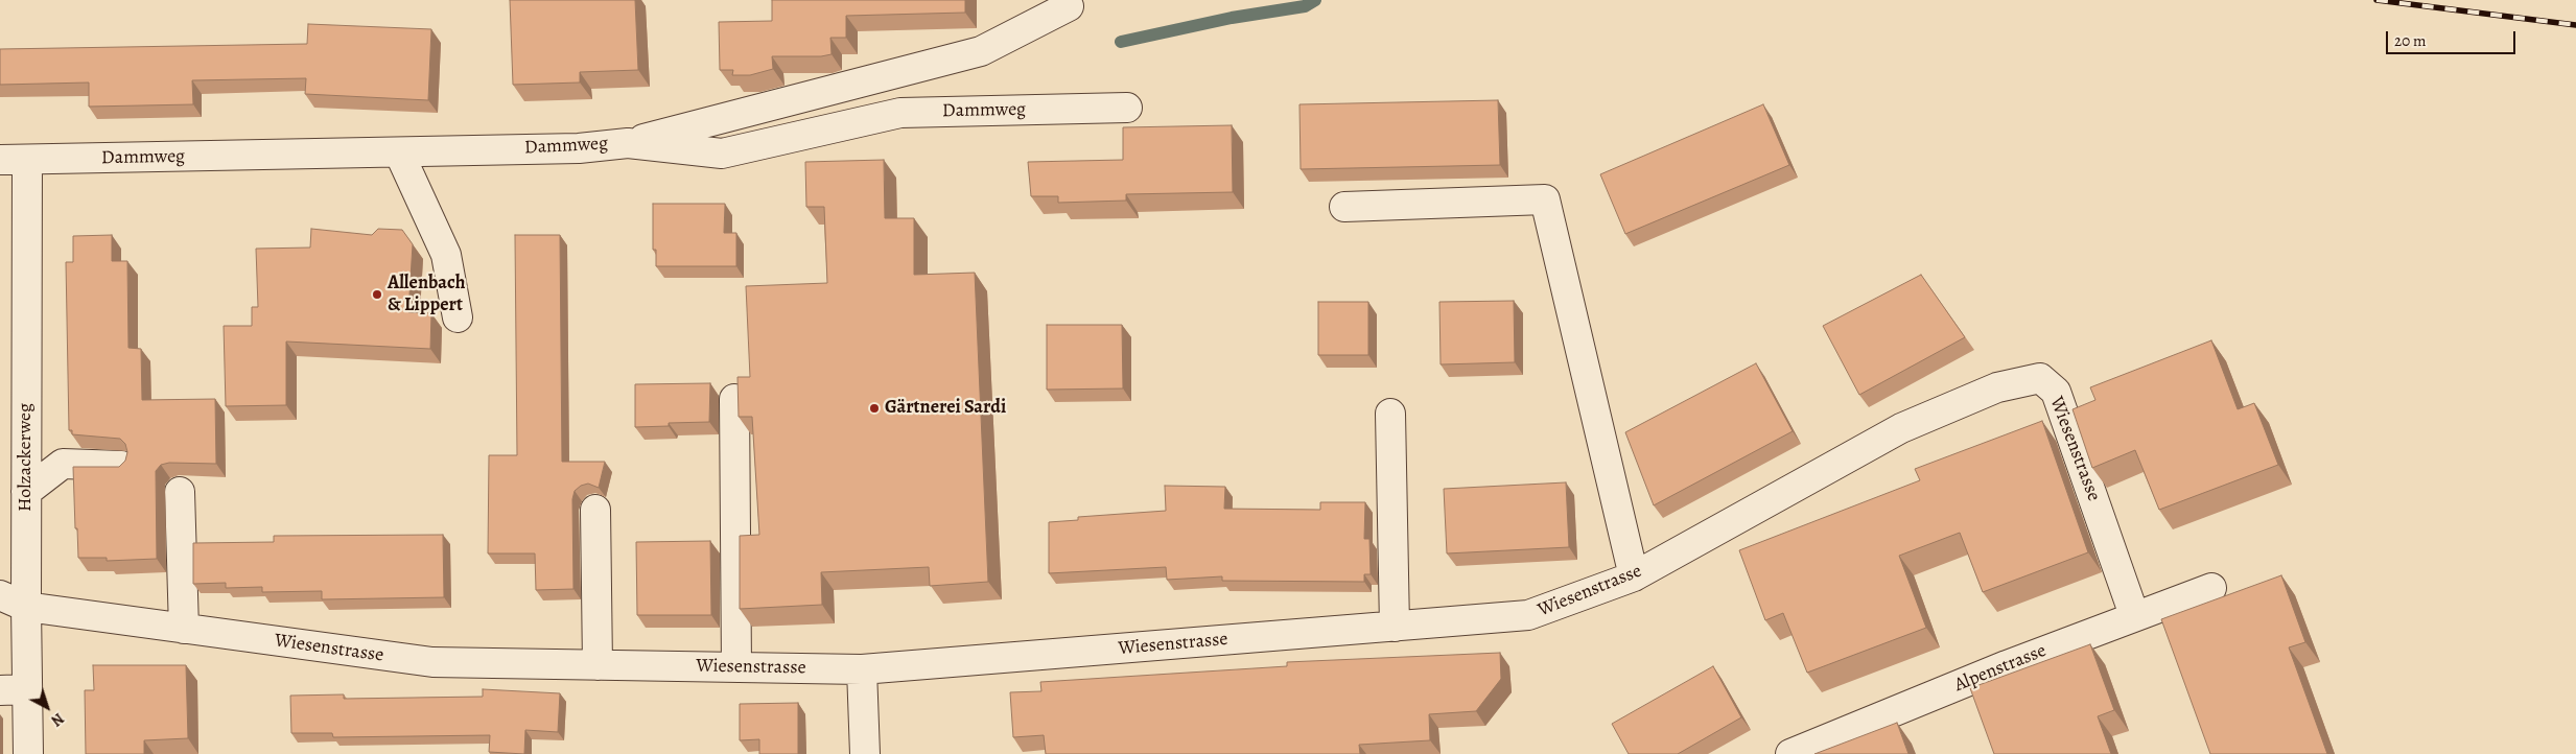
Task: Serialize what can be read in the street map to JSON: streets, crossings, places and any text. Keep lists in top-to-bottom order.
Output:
{
  "streets": {
    "street": [
      "Dammweg",
      "Wiesenstrasse",
      "Holzackerweg",
      "Alpenstrasse"
    ]
  },
  "crossings": [
    ["Dammweg", "Holzackerweg"],
    ["Wiesenstrasse", "Holzackerweg"],
    ["Wiesenstrasse", "Alpenstrasse"]
  ],
  "places": ["Allenbach & Lippert", "Gärtnerei Sardi"],
  "scale_bar": "20 m",
  "north": "bottom right"
}
